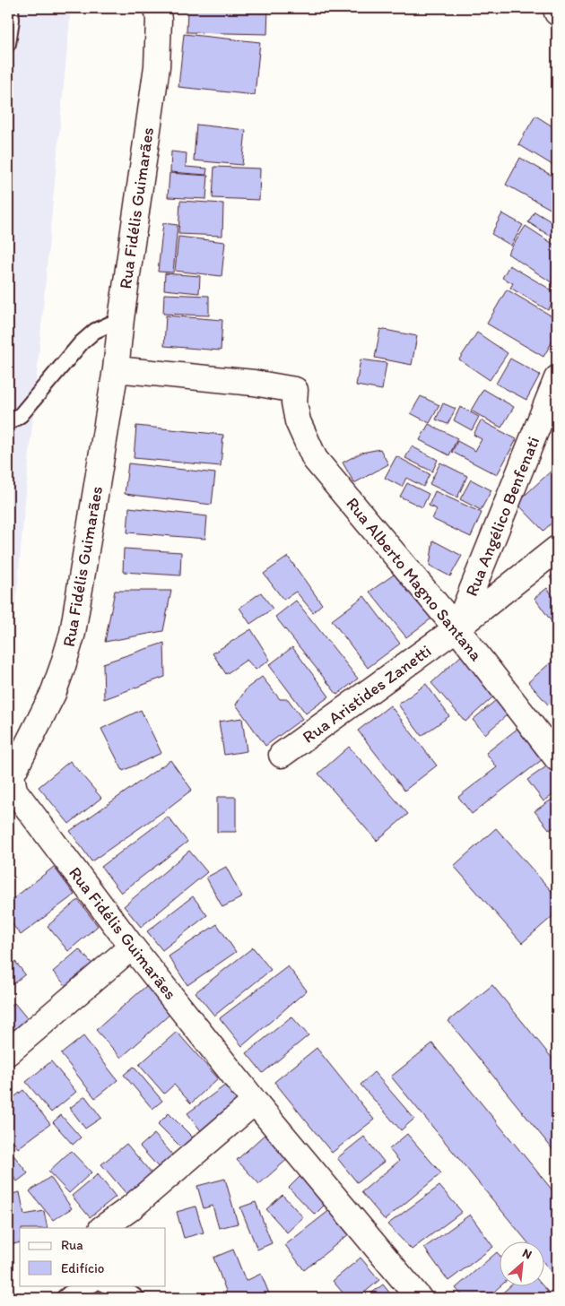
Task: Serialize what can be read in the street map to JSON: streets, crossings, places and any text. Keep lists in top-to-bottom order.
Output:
{
  "streets": {
    "street": [
      "Rua Fidélis Guimarães",
      "Rua Angélico Benfenati",
      "Rua Alberto Magno Santana",
      "Rua Aristides Zanetti"
    ]
  },
  "crossings": [
    ["Rua Fidélis Guimarães", "Rua Alberto Magno Santana"],
    ["Rua Angélico Benfenati", "Rua Alberto Magno Santana"],
    ["Rua Angélico Benfenati", "Rua Aristides Zanetti"],
    ["Rua Alberto Magno Santana", "Rua Aristides Zanetti"]
  ],
  "legend": ["Rua", "Edifício"],
  "north": "top right"
}
